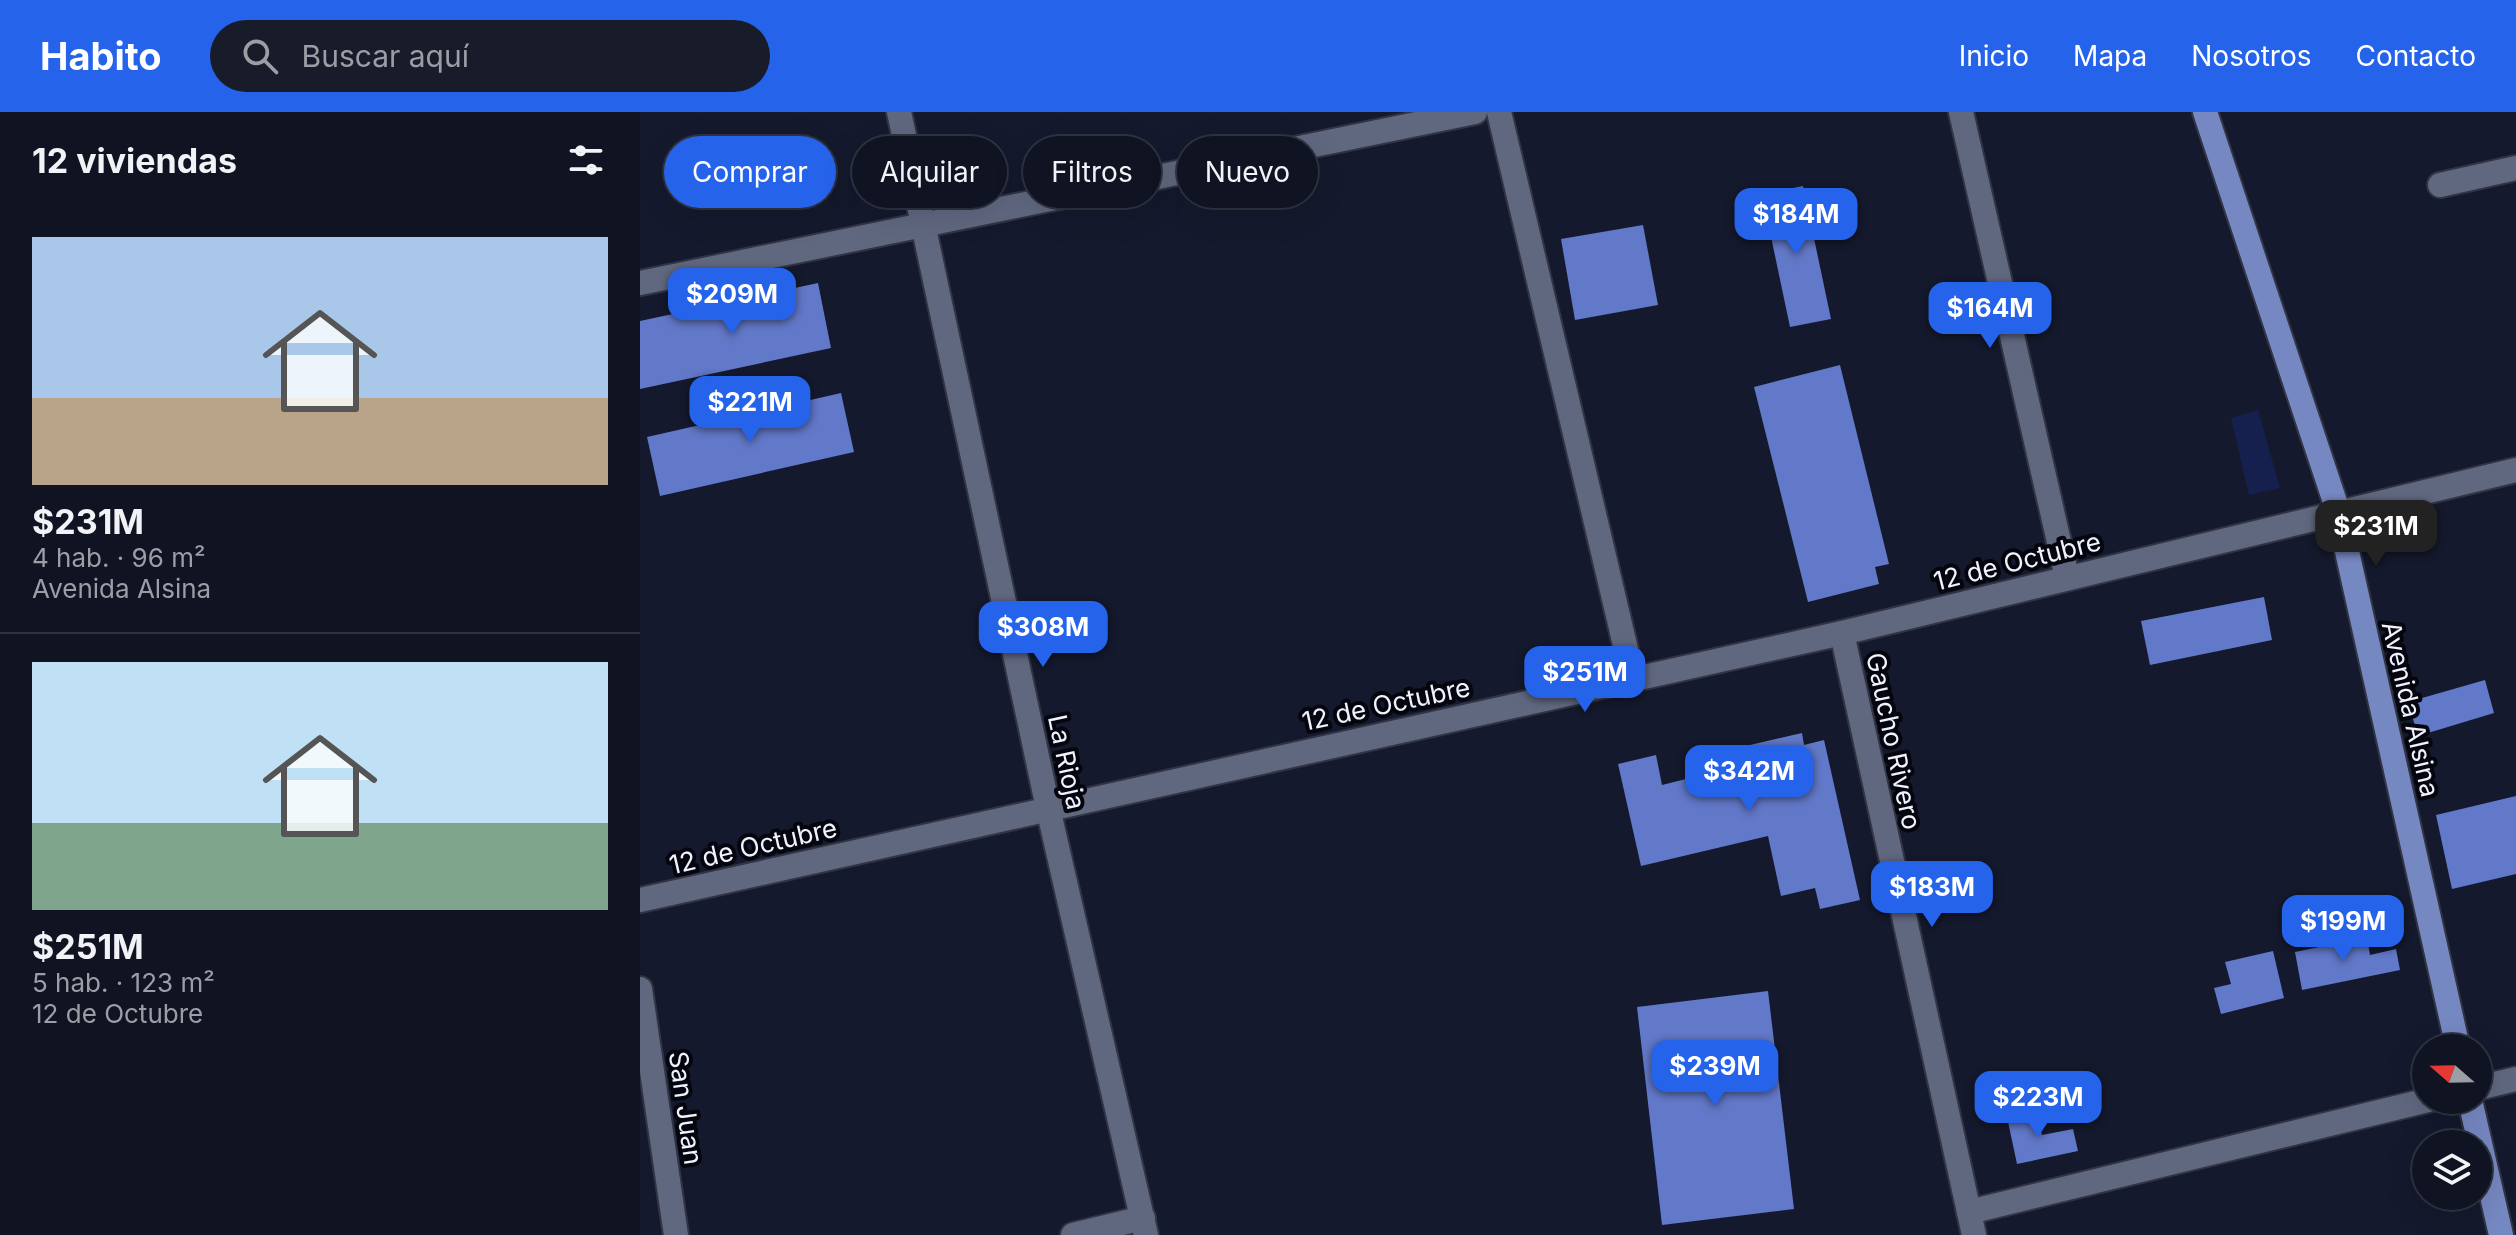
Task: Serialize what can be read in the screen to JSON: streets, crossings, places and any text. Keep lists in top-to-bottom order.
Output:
{
  "streets": {
    "main road": ["Avenida Alsina"],
    "street": [
      "12 de Octubre",
      "Gaucho Rivero",
      "La Rioja",
      "San Juan"
    ]
  },
  "crossings": [
    ["12 de Octubre", "Avenida Alsina"],
    ["12 de Octubre", "Gaucho Rivero"],
    ["12 de Octubre", "La Rioja"]
  ],
  "north": "left",
  "page": {
    "header": "Habito",
    "search": "Buscar aquí",
    "nav": [
      "Inicio",
      "Mapa",
      "Nosotros",
      "Contacto"
    ],
    "heading": "12 viviendas",
    "chip": [
      "Comprar",
      "Alquilar",
      "Filtros",
      "Nuevo"
    ],
    "price": [
      "$184M",
      "$209M",
      "$164M",
      "$221M",
      "$231M",
      "$308M",
      "$251M",
      "$342M",
      "$183M",
      "$199M",
      "$239M",
      "$223M"
    ],
    "list": [
      {
        "name": "$231M",
        "note": "4 hab. · 96 m² · Avenida Alsina"
      },
      {
        "name": "$251M",
        "note": "5 hab. · 123 m² · 12 de Octubre"
      }
    ]
  }
}
